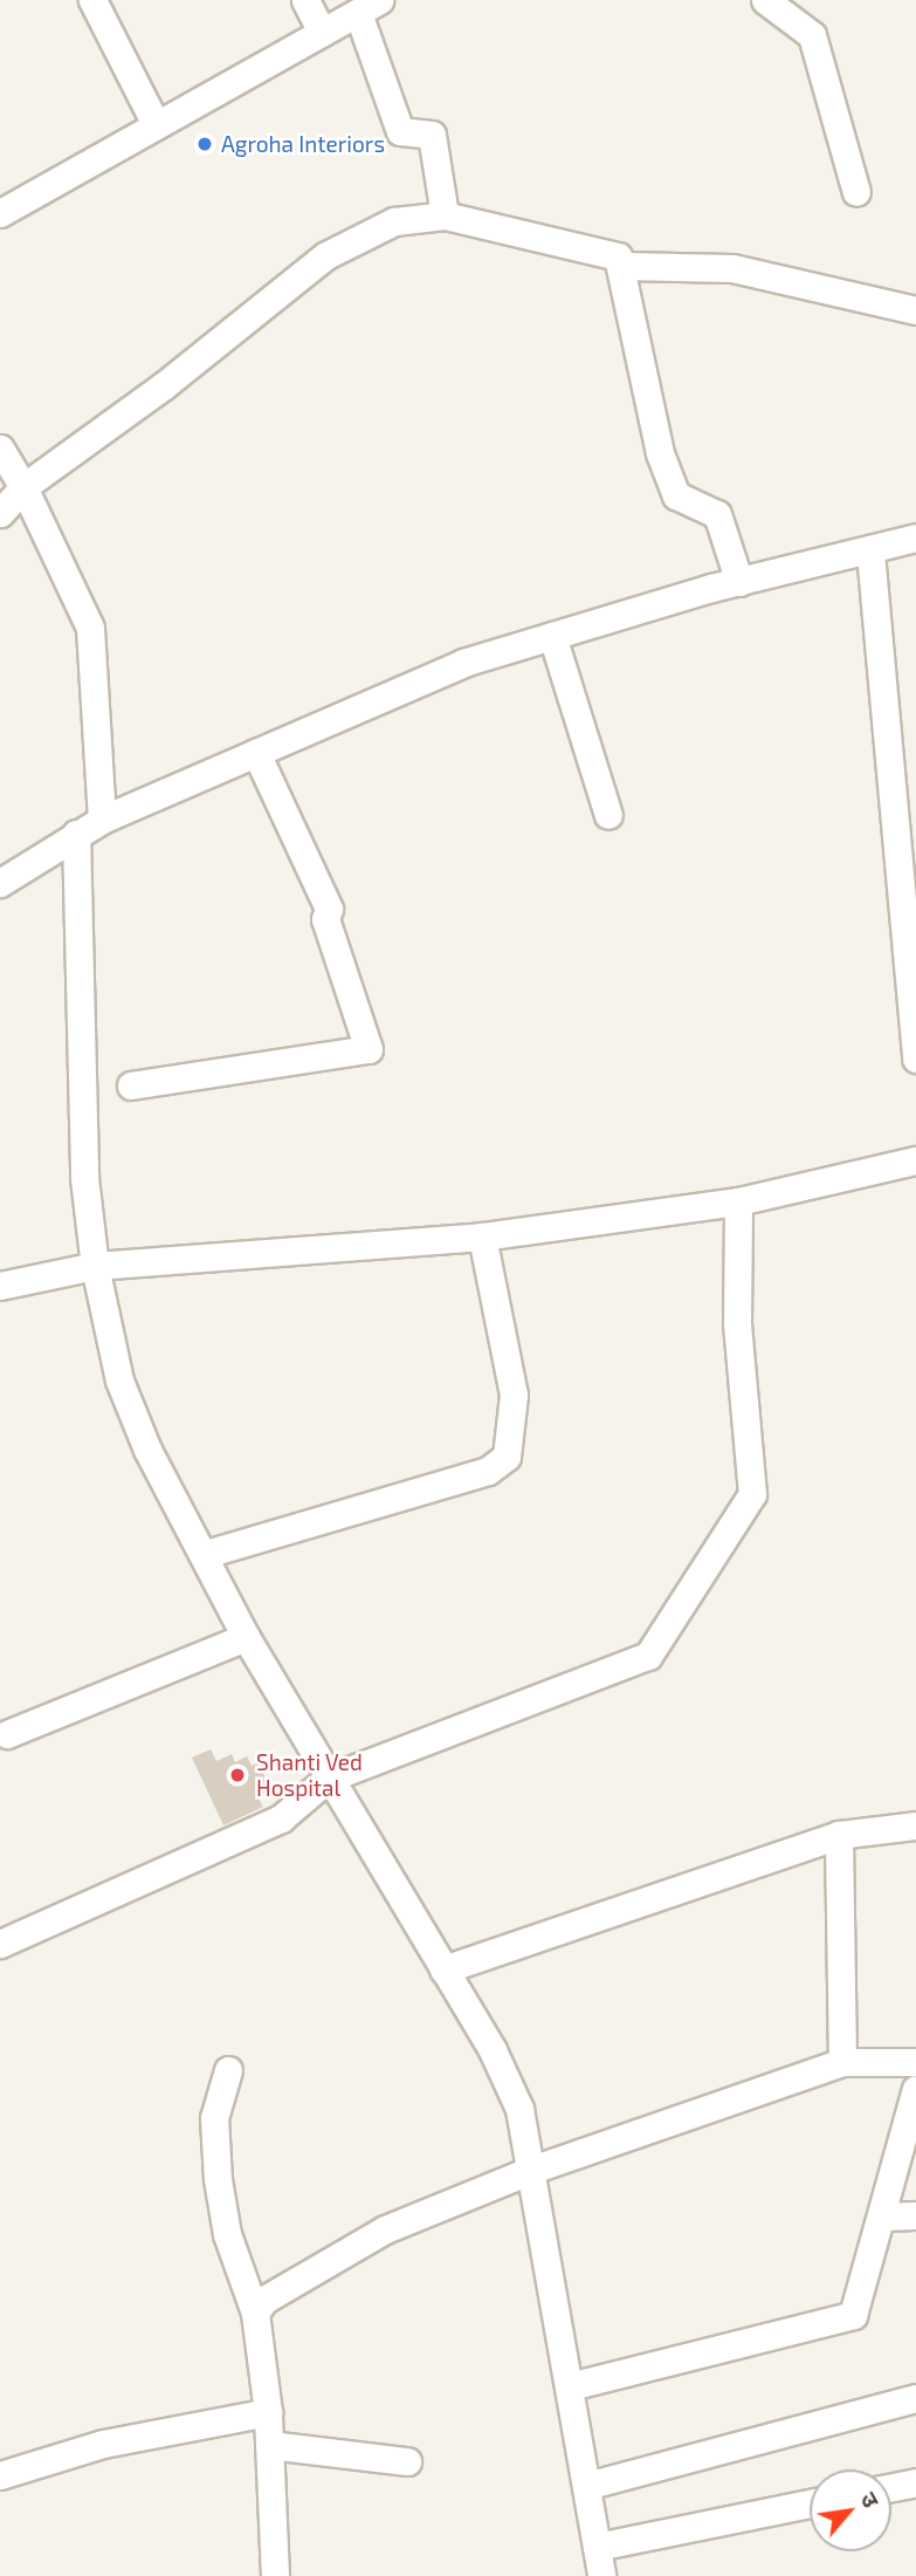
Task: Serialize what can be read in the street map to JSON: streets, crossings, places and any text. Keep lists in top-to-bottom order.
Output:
{
  "places": ["Agroha Interiors", "Shanti Ved Hospital"],
  "north": "top right"
}
